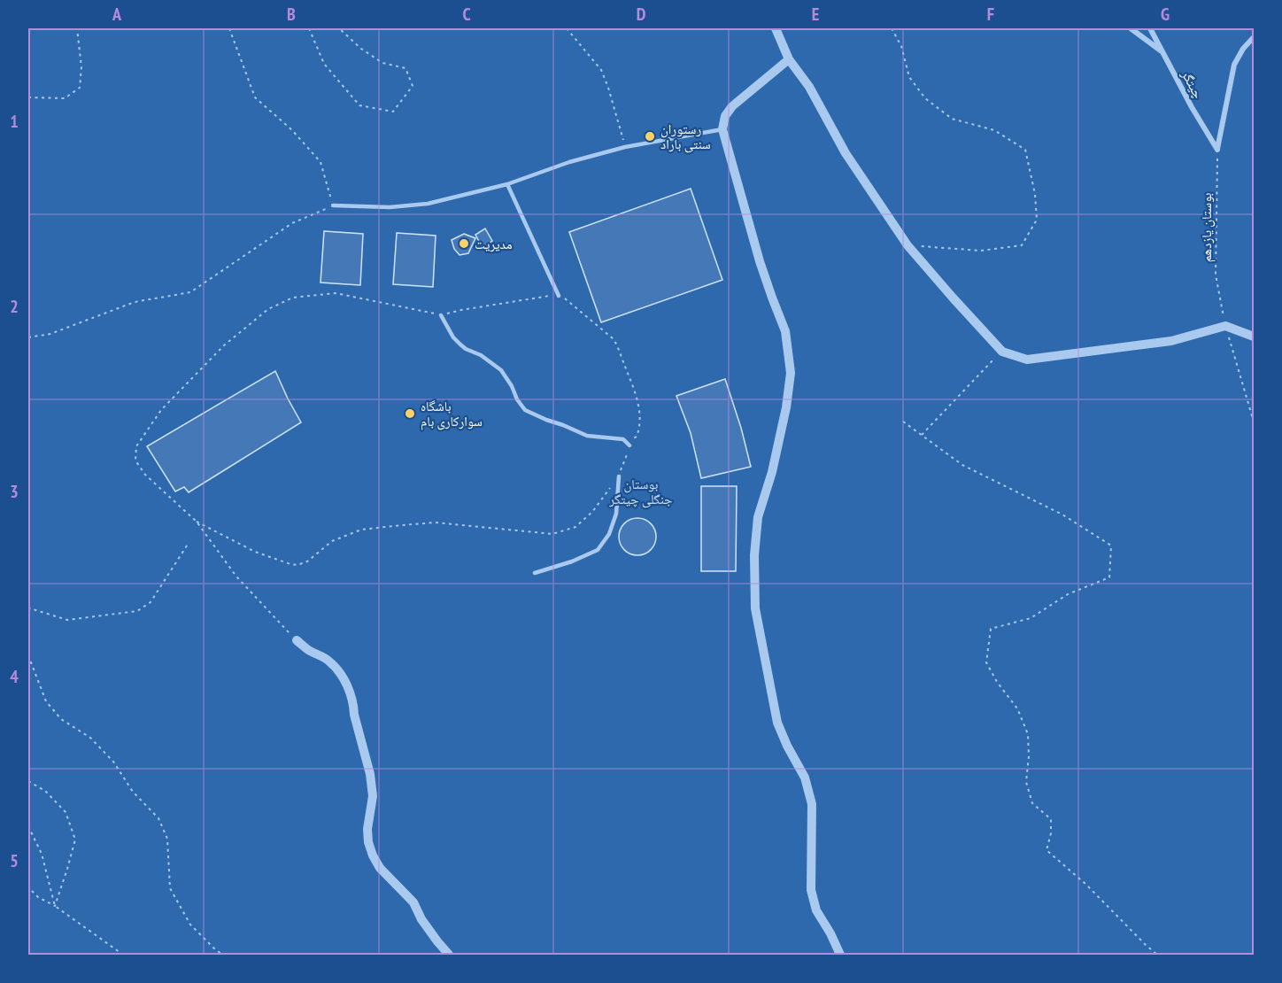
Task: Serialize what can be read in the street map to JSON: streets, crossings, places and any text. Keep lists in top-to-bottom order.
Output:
{
  "streets": {
    "street": ["چیتگر"],
    "path": ["بوستان یازدهم"]
  },
  "crossings": [
    ["چیتگر", "بوستان یازدهم"]
  ],
  "parks": ["بوستان جنگلی چیتگر"],
  "places": ["رستوران سنتی باراد", "مدیریت", "باشگاه سوارکاری بام"],
  "grid": {
    "columns": [
      "A",
      "B",
      "C",
      "D",
      "E",
      "F",
      "G"
    ],
    "rows": [
      "1",
      "2",
      "3",
      "4",
      "5"
    ]
  }
}
